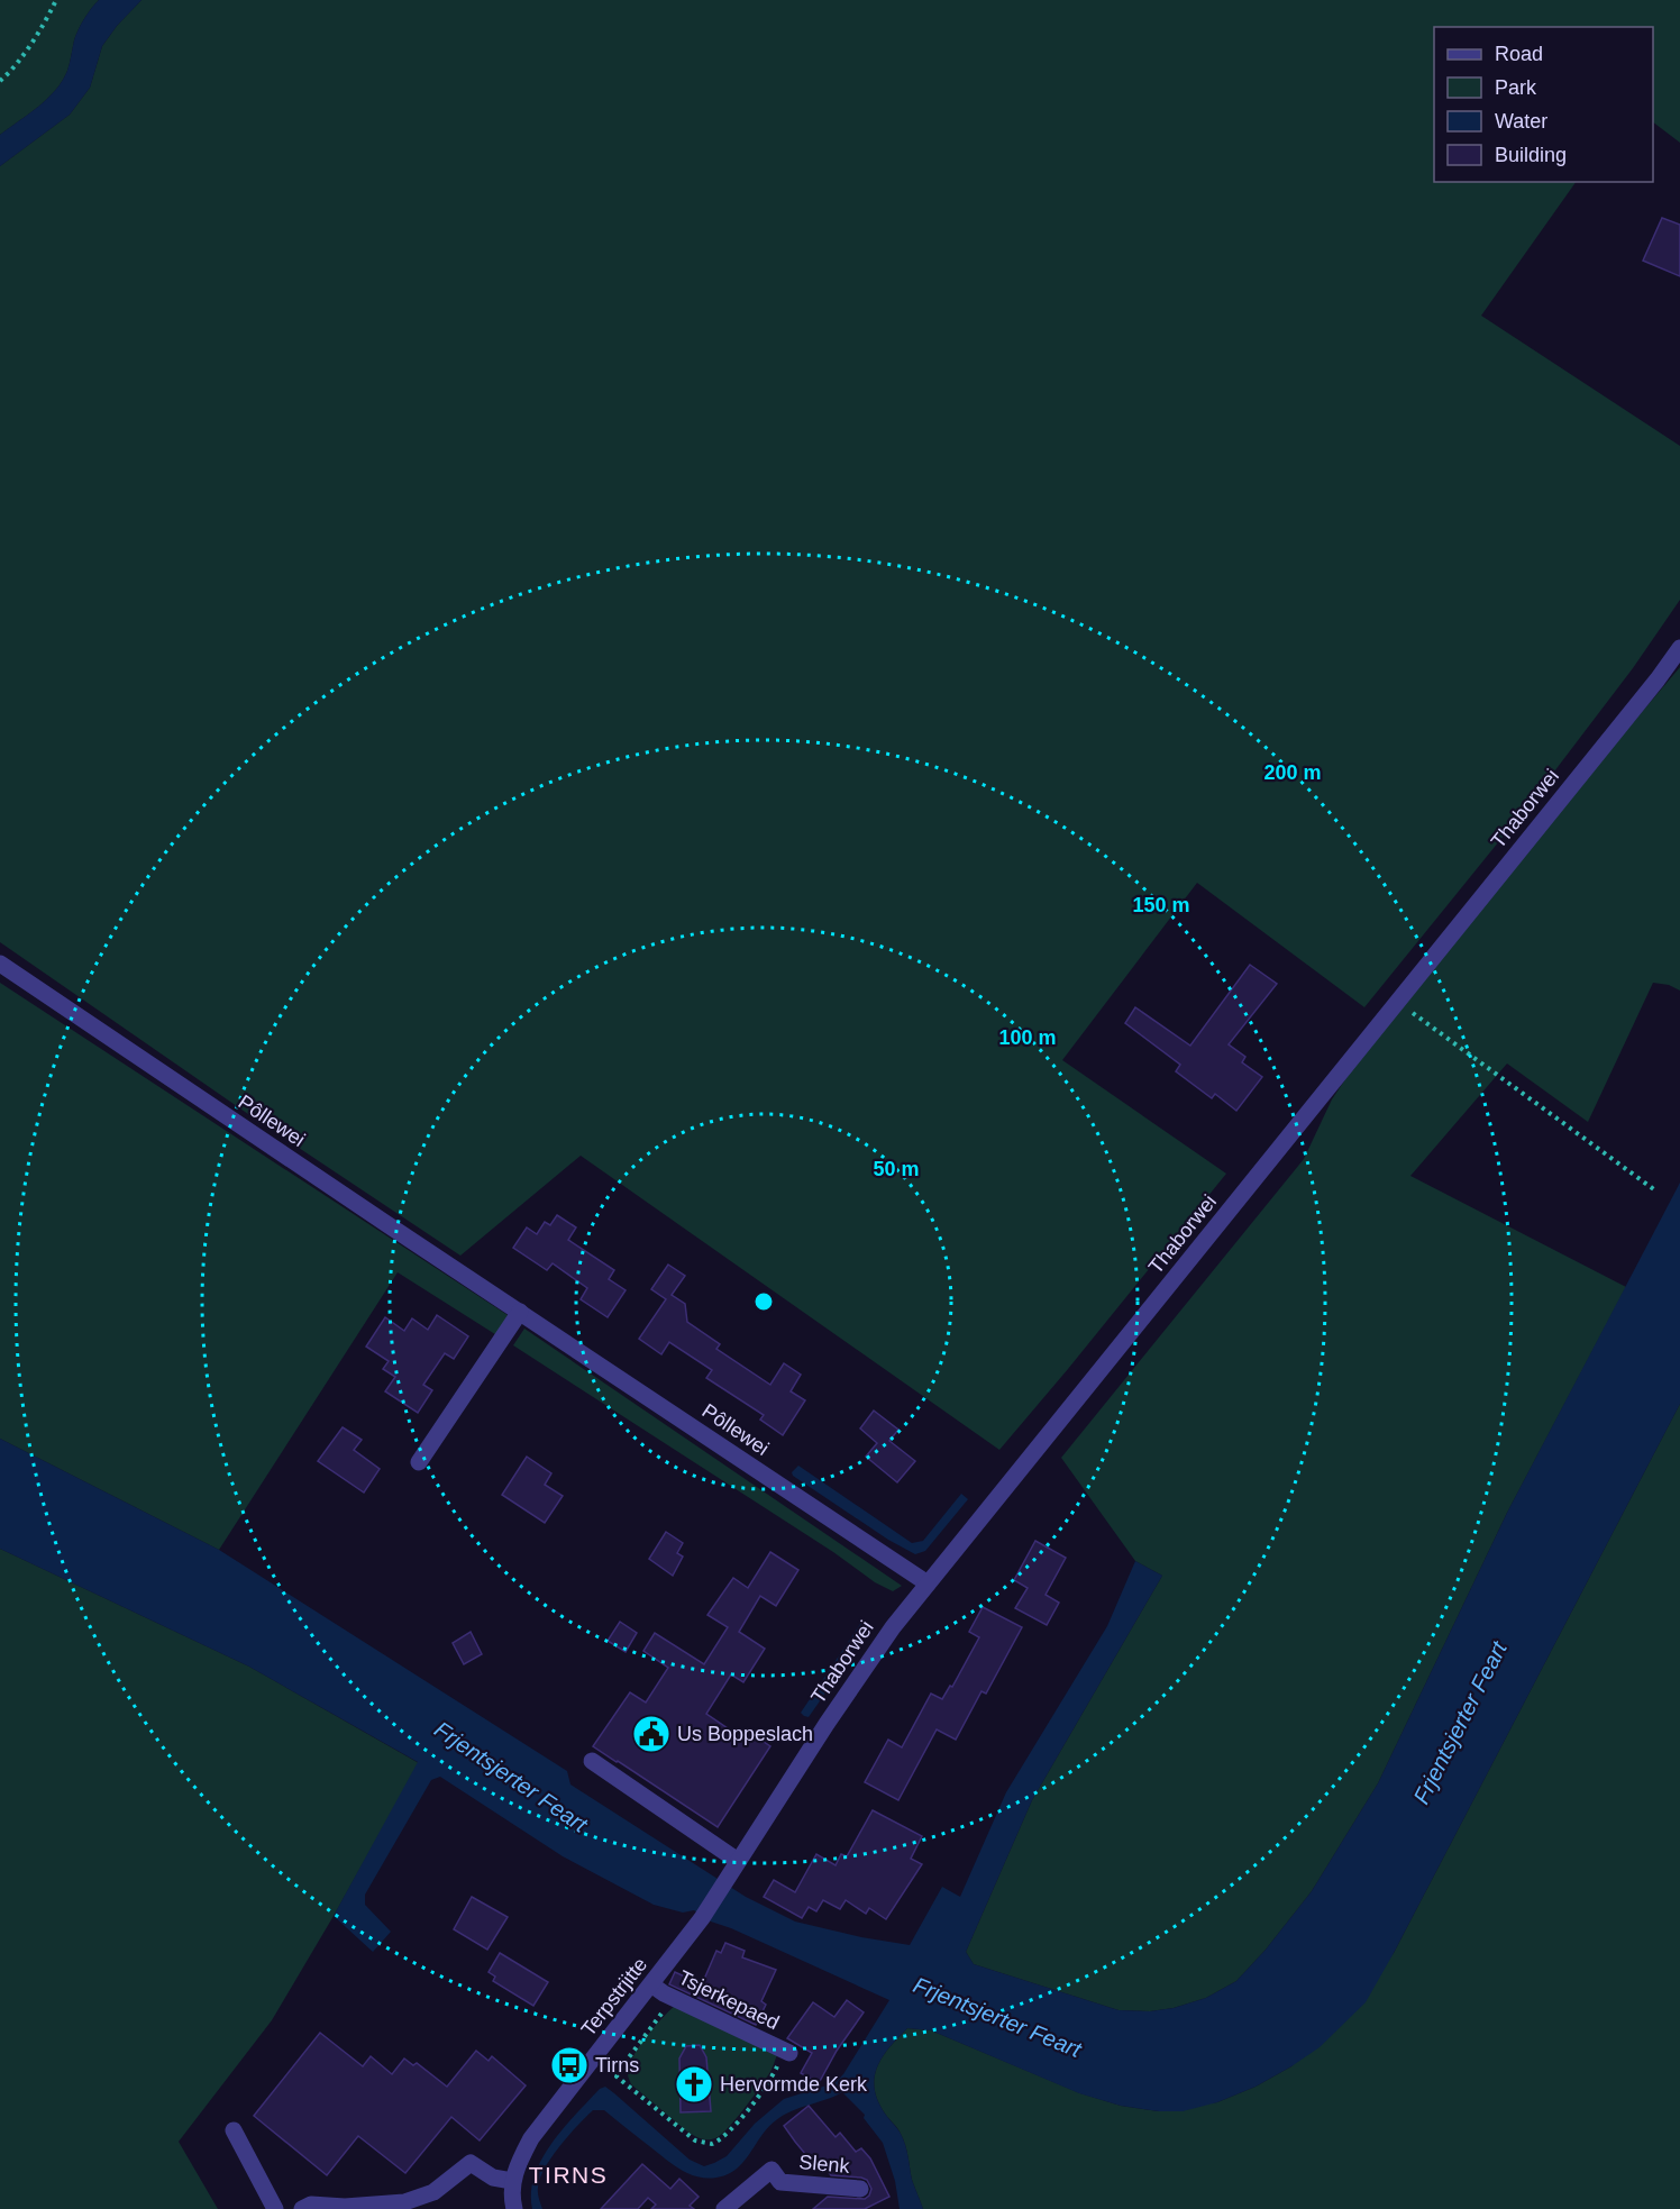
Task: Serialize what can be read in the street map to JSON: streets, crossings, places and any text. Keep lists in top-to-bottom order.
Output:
{
  "streets": {
    "street": [
      "Thaborwei",
      "Pôllewei",
      "Terpstrjitte",
      "Tsjerkepaed",
      "Slenk"
    ]
  },
  "crossings": [
    ["Thaborwei", "Pôllewei"],
    ["Thaborwei", "Terpstrjitte"],
    ["Terpstrjitte", "Tsjerkepaed"]
  ],
  "districts": ["TIRNS"],
  "water": ["Frjentsjerter Feart"],
  "places": {
    "public building": ["Us Boppeslach"],
    "bus stop": ["Tirns"],
    "church": ["Hervormde Kerk"]
  },
  "legend": [
    "Road",
    "Park",
    "Water",
    "Building"
  ],
  "rings": [
    "200 m",
    "150 m",
    "100 m",
    "50 m"
  ]
}
